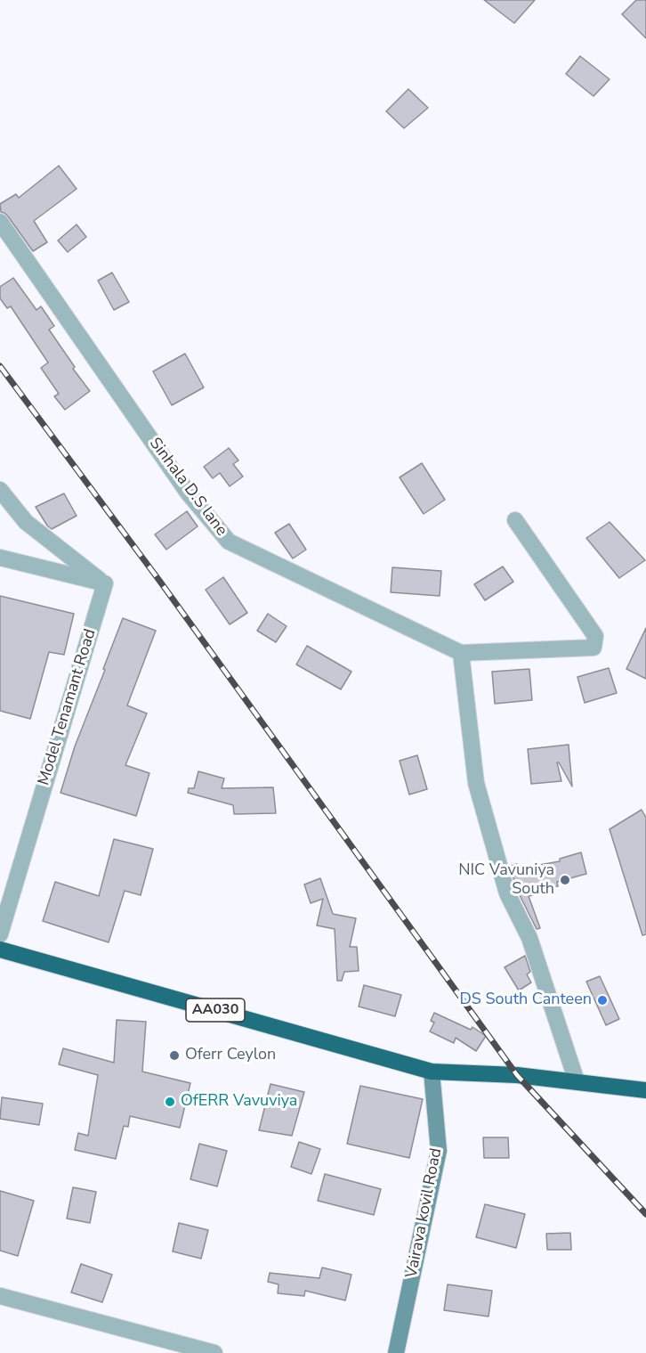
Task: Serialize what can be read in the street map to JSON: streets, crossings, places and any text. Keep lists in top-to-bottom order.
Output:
{
  "streets": {
    "highway": ["AA030"],
    "street": ["Sinhala D.S lane", "Model Tenamant Road", "Vairava kovil Road"]
  },
  "crossings": [
    ["AA030", "Vairava kovil Road"]
  ],
  "places": [
    "NIC Vavuniya South",
    "DS South Canteen",
    "Oferr Ceylon",
    "OfERR Vavuviya"
  ]
}
